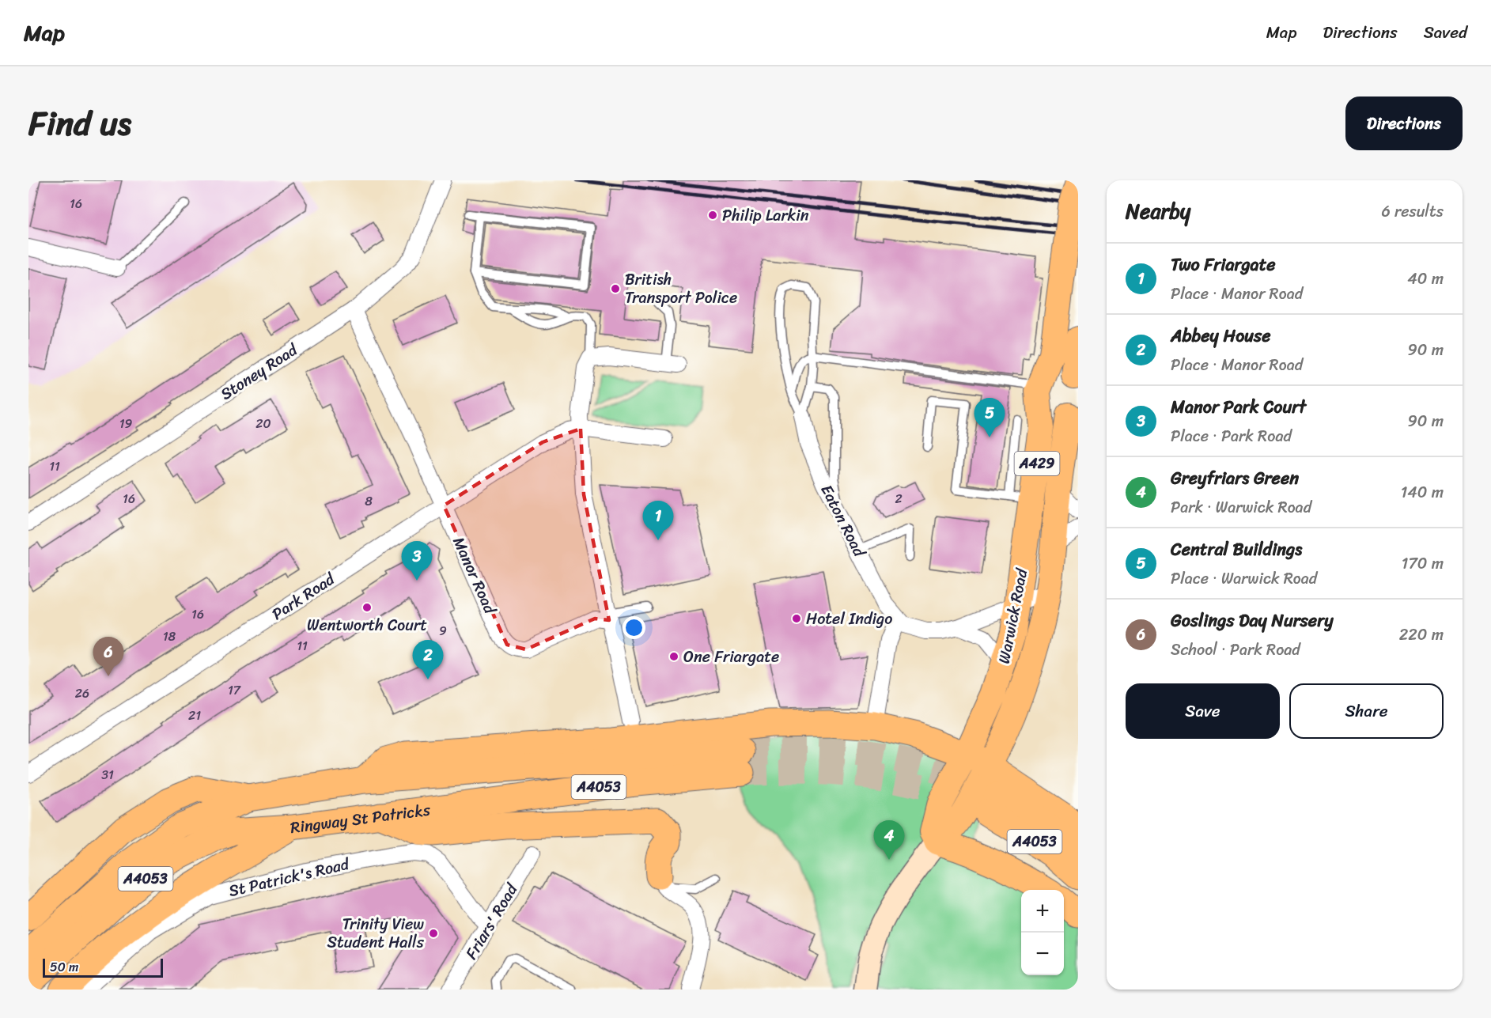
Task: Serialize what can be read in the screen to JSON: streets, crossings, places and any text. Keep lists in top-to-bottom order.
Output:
{
  "streets": {
    "highway": ["A4053", "Ringway St Patricks"],
    "main road": ["A429", "Warwick Road"],
    "street": [
      "Stoney Road",
      "Eaton Road",
      "Manor Road",
      "Park Road",
      "St Patrick's Road",
      "Friars' Road"
    ]
  },
  "crossings": [
    ["Stoney Road", "Manor Road"],
    ["Eaton Road", "Warwick Road"],
    ["Manor Road", "Park Road"],
    ["Warwick Road", "A4053"],
    ["St Patrick's Road", "Friars' Road"]
  ],
  "places": [
    "Philip Larkin",
    "British Transport Police",
    "Wentworth Court",
    "Hotel Indigo",
    "One Friargate",
    "Trinity View Student Halls"
  ],
  "house_numbers": [
    "16",
    "19",
    "20",
    "11",
    "16",
    "2",
    "8",
    "16",
    "9",
    "18",
    "11",
    "17",
    "26",
    "21",
    "31"
  ],
  "scale_bar": "50 m",
  "page": {
    "header": "Map",
    "nav": ["Map", "Directions", "Saved"],
    "title": "Find us",
    "buttons": [
      "Directions",
      ["Save", "Share"]
    ],
    "heading": ["Nearby", "6 results"],
    "list": [
      {
        "mark": "1",
        "name": "Two Friargate",
        "note": "Place · Manor Road",
        "value": "40 m"
      },
      {
        "mark": "2",
        "name": "Abbey House",
        "note": "Place · Manor Road",
        "value": "90 m"
      },
      {
        "mark": "3",
        "name": "Manor Park Court",
        "note": "Place · Park Road",
        "value": "90 m"
      },
      {
        "mark": "4",
        "name": "Greyfriars Green",
        "note": "Park · Warwick Road",
        "value": "140 m"
      },
      {
        "mark": "5",
        "name": "Central Buildings",
        "note": "Place · Warwick Road",
        "value": "170 m"
      },
      {
        "mark": "6",
        "name": "Goslings Day Nursery",
        "note": "School · Park Road",
        "value": "220 m"
      }
    ],
    "pins": [
      "5",
      "1",
      "3",
      "6",
      "2",
      "4"
    ],
    "map_buttons": ["+", "−"],
    "scale": "50 m"
  }
}
